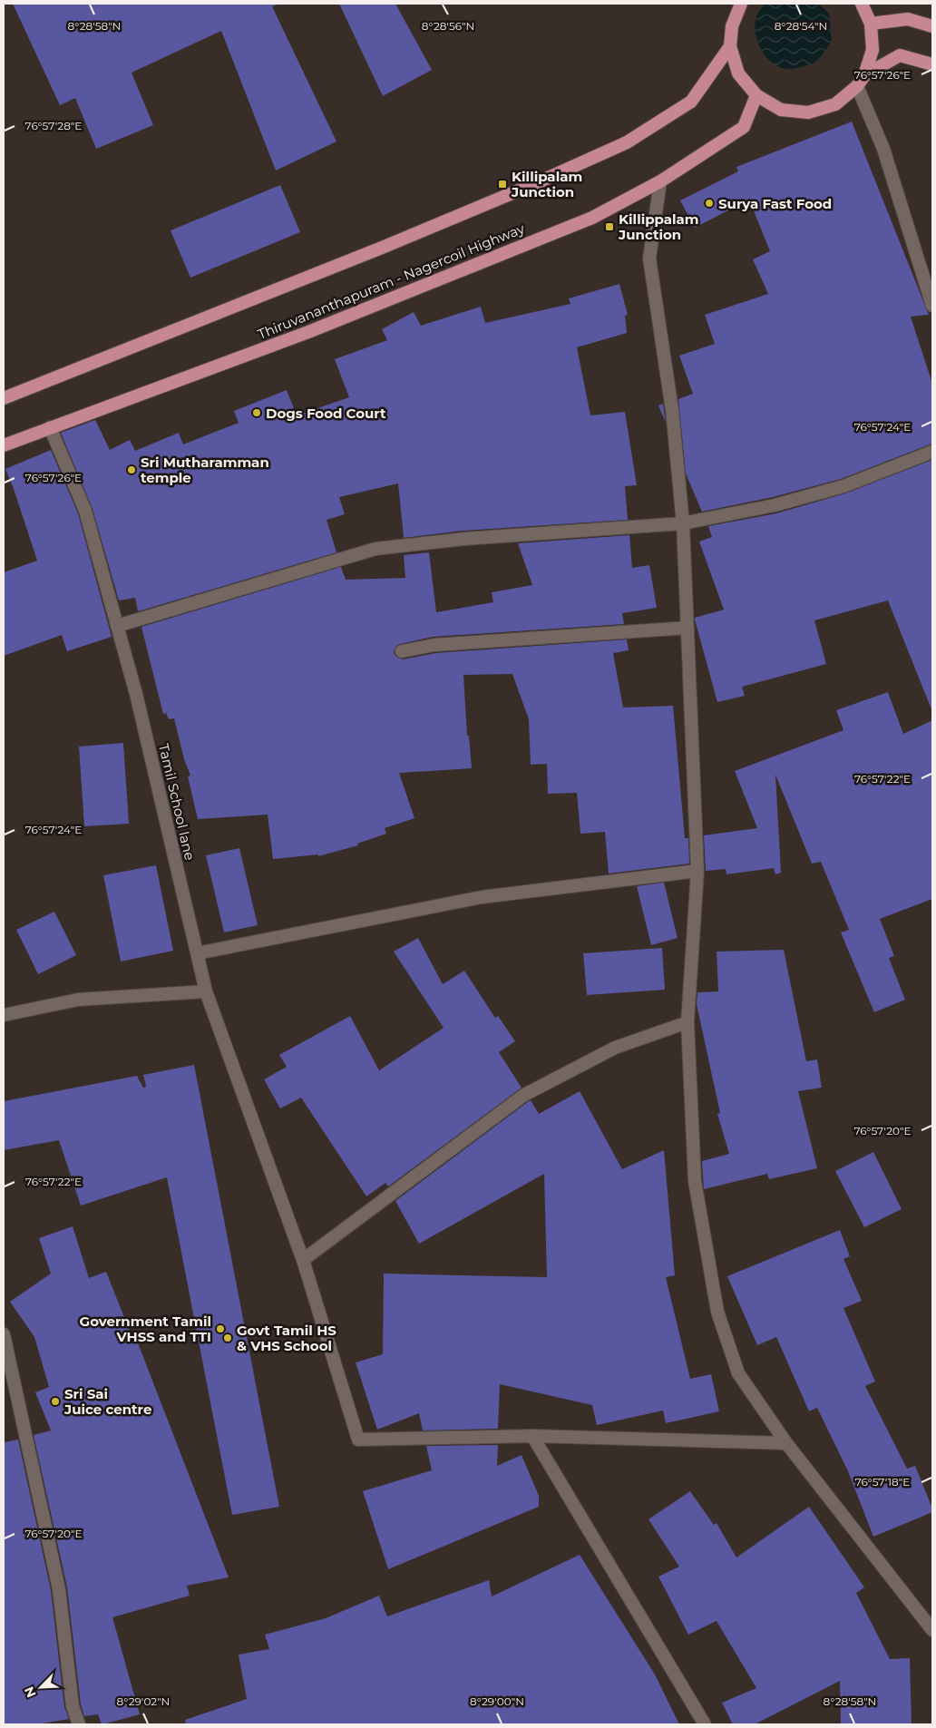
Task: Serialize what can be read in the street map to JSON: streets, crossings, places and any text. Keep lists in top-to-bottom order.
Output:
{
  "streets": {
    "main road": ["Thiruvananthapuram - Nagercoil Highway"],
    "street": ["Tamil School lane"]
  },
  "crossings": [
    ["Thiruvananthapuram - Nagercoil Highway", "Tamil School lane"]
  ],
  "places": {
    "transit": ["Killipalam Junction", "Killippalam Junction"],
    "other": [
      "Surya Fast Food",
      "Dogs Food Court",
      "Sri Mutharamman temple",
      "Government Tamil VHSS and TTI",
      "Govt Tamil HS & VHS School",
      "Sri Sai Juice centre"
    ]
  },
  "north": "bottom left",
  "coordinates": [
    "8°28'58\"N",
    "8°28'54\"N",
    "8°28'56\"N",
    "76°57'26\"E",
    "76°57'28\"E",
    "76°57'24\"E",
    "76°57'22\"E",
    "76°57'20\"E",
    "76°57'18\"E",
    "8°29'02\"N",
    "8°29'00\"N"
  ]
}
